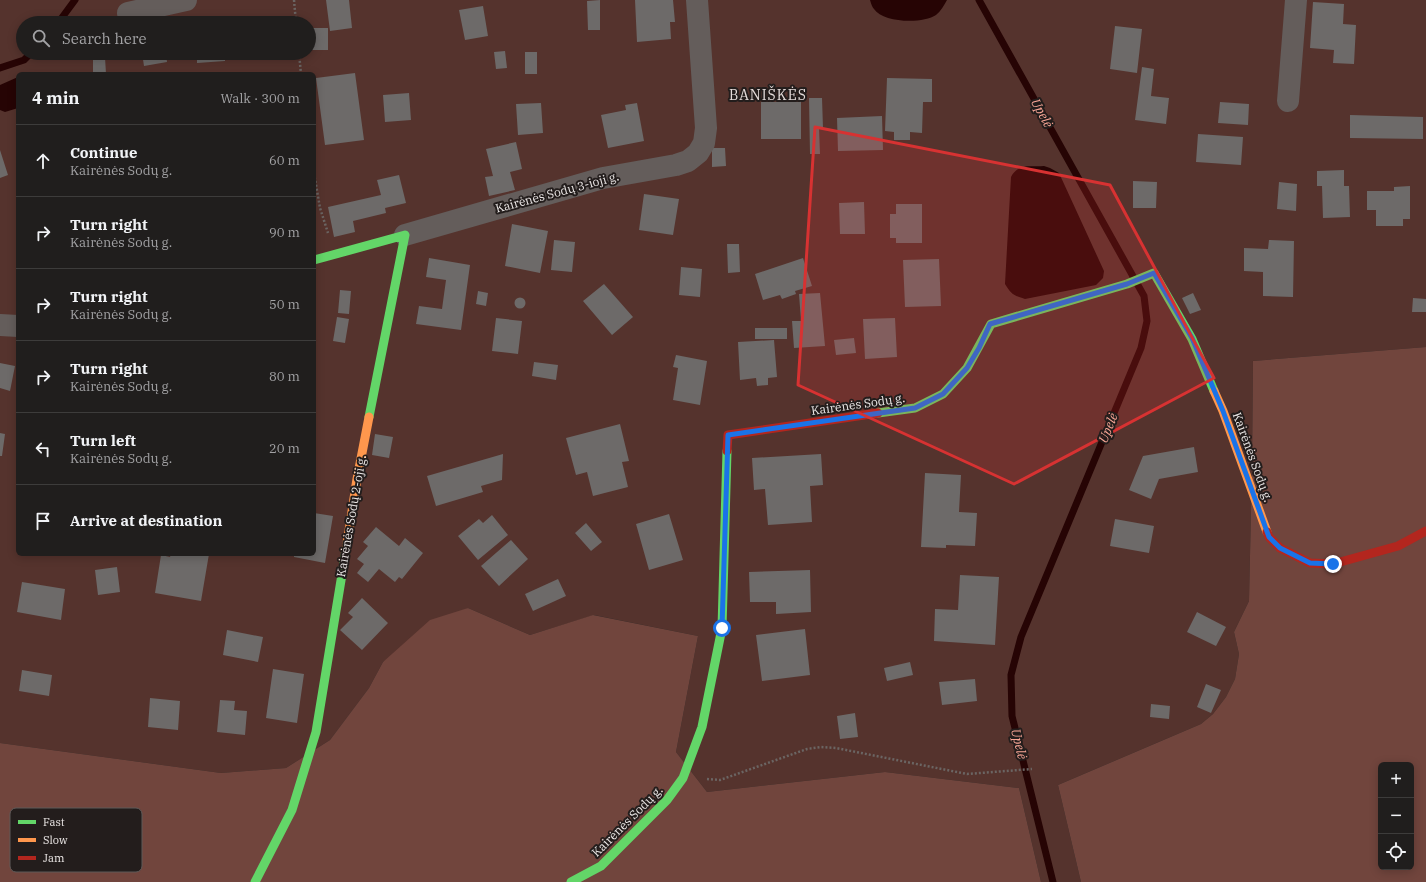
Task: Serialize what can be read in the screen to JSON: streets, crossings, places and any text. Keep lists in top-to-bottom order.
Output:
{
  "streets": {
    "street": ["Kairėnės Sodų 3-ioji g.", "Kairėnės Sodų g.", "Kairėnės Sodų 2-oji g."]
  },
  "crossings": [
    ["Kairėnės Sodų 3-ioji g.", "Kairėnės Sodų 2-oji g."]
  ],
  "districts": ["BANIŠKĖS"],
  "water": ["Upelė"],
  "legend": ["Fast", "Slow", "Jam"],
  "page": {
    "search": "Search here",
    "heading": ["4 min", "Walk · 300 m"],
    "list": [
      ["Continue", "Kairėnės Sodų g.", "60 m"],
      ["Turn right", "Kairėnės Sodų g.", "90 m"],
      ["Turn right", "Kairėnės Sodų g.", "50 m"],
      ["Turn right", "Kairėnės Sodų g.", "80 m"],
      ["Turn left", "Kairėnės Sodų g.", "20 m"],
      "Arrive at destination"
    ],
    "map_buttons": ["+", "−"]
  }
}
